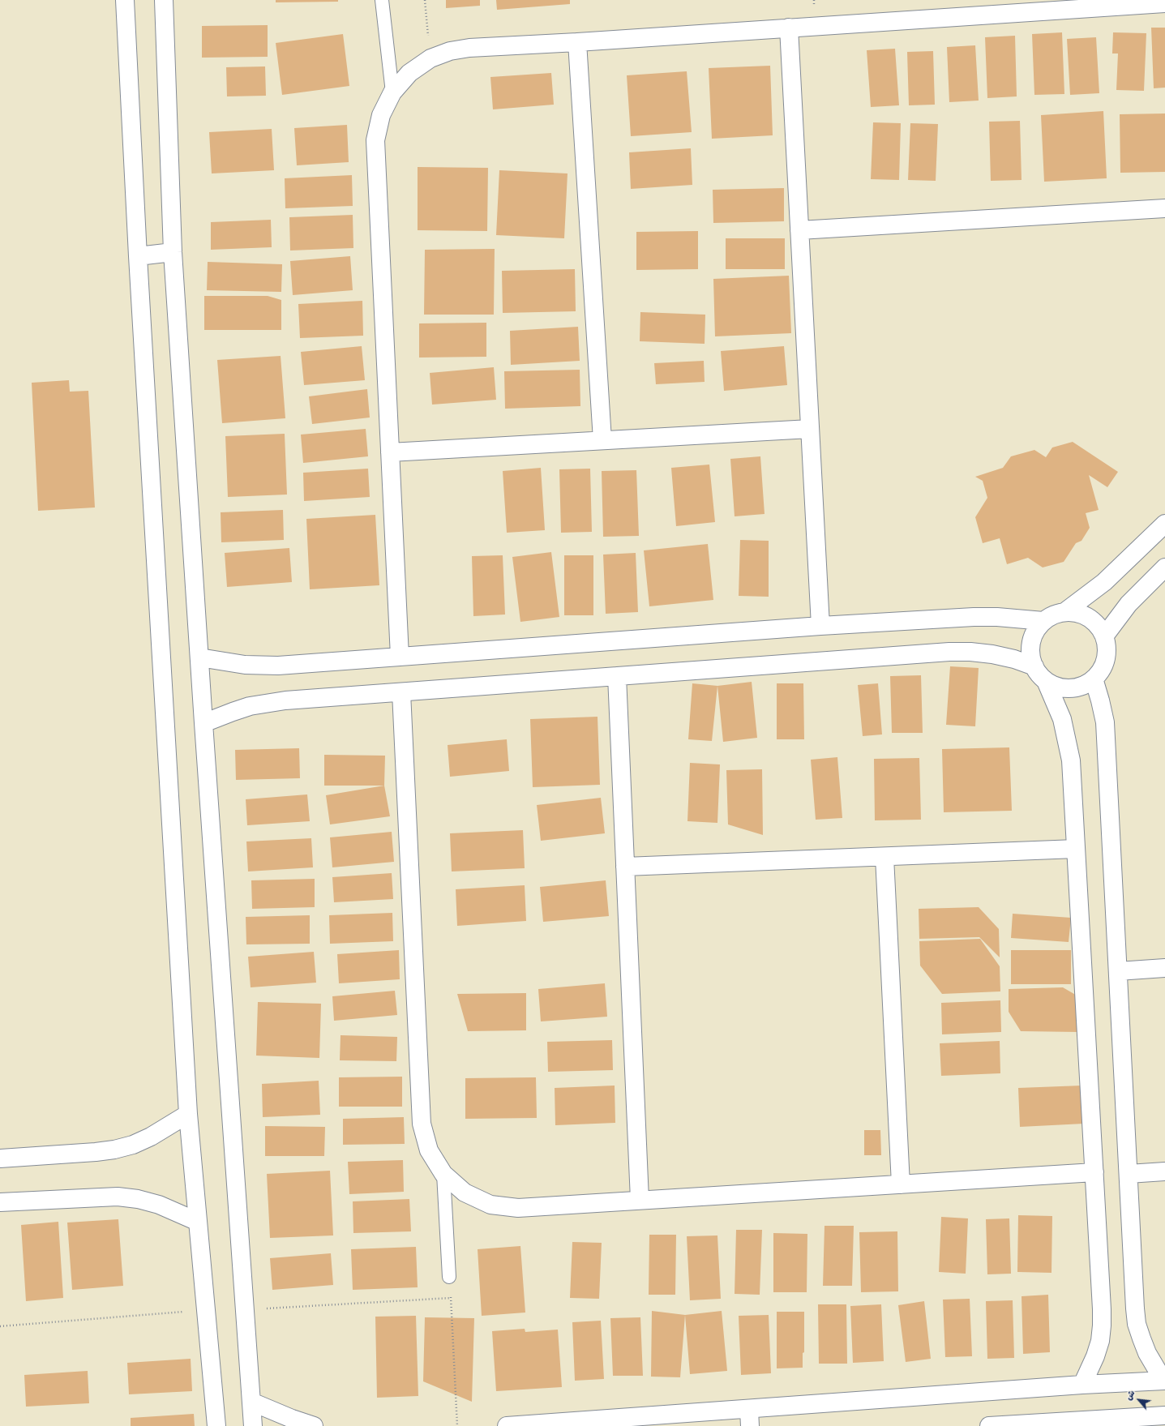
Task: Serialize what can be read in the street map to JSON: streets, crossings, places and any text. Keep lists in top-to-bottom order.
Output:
{
  "north": "top left"
}
